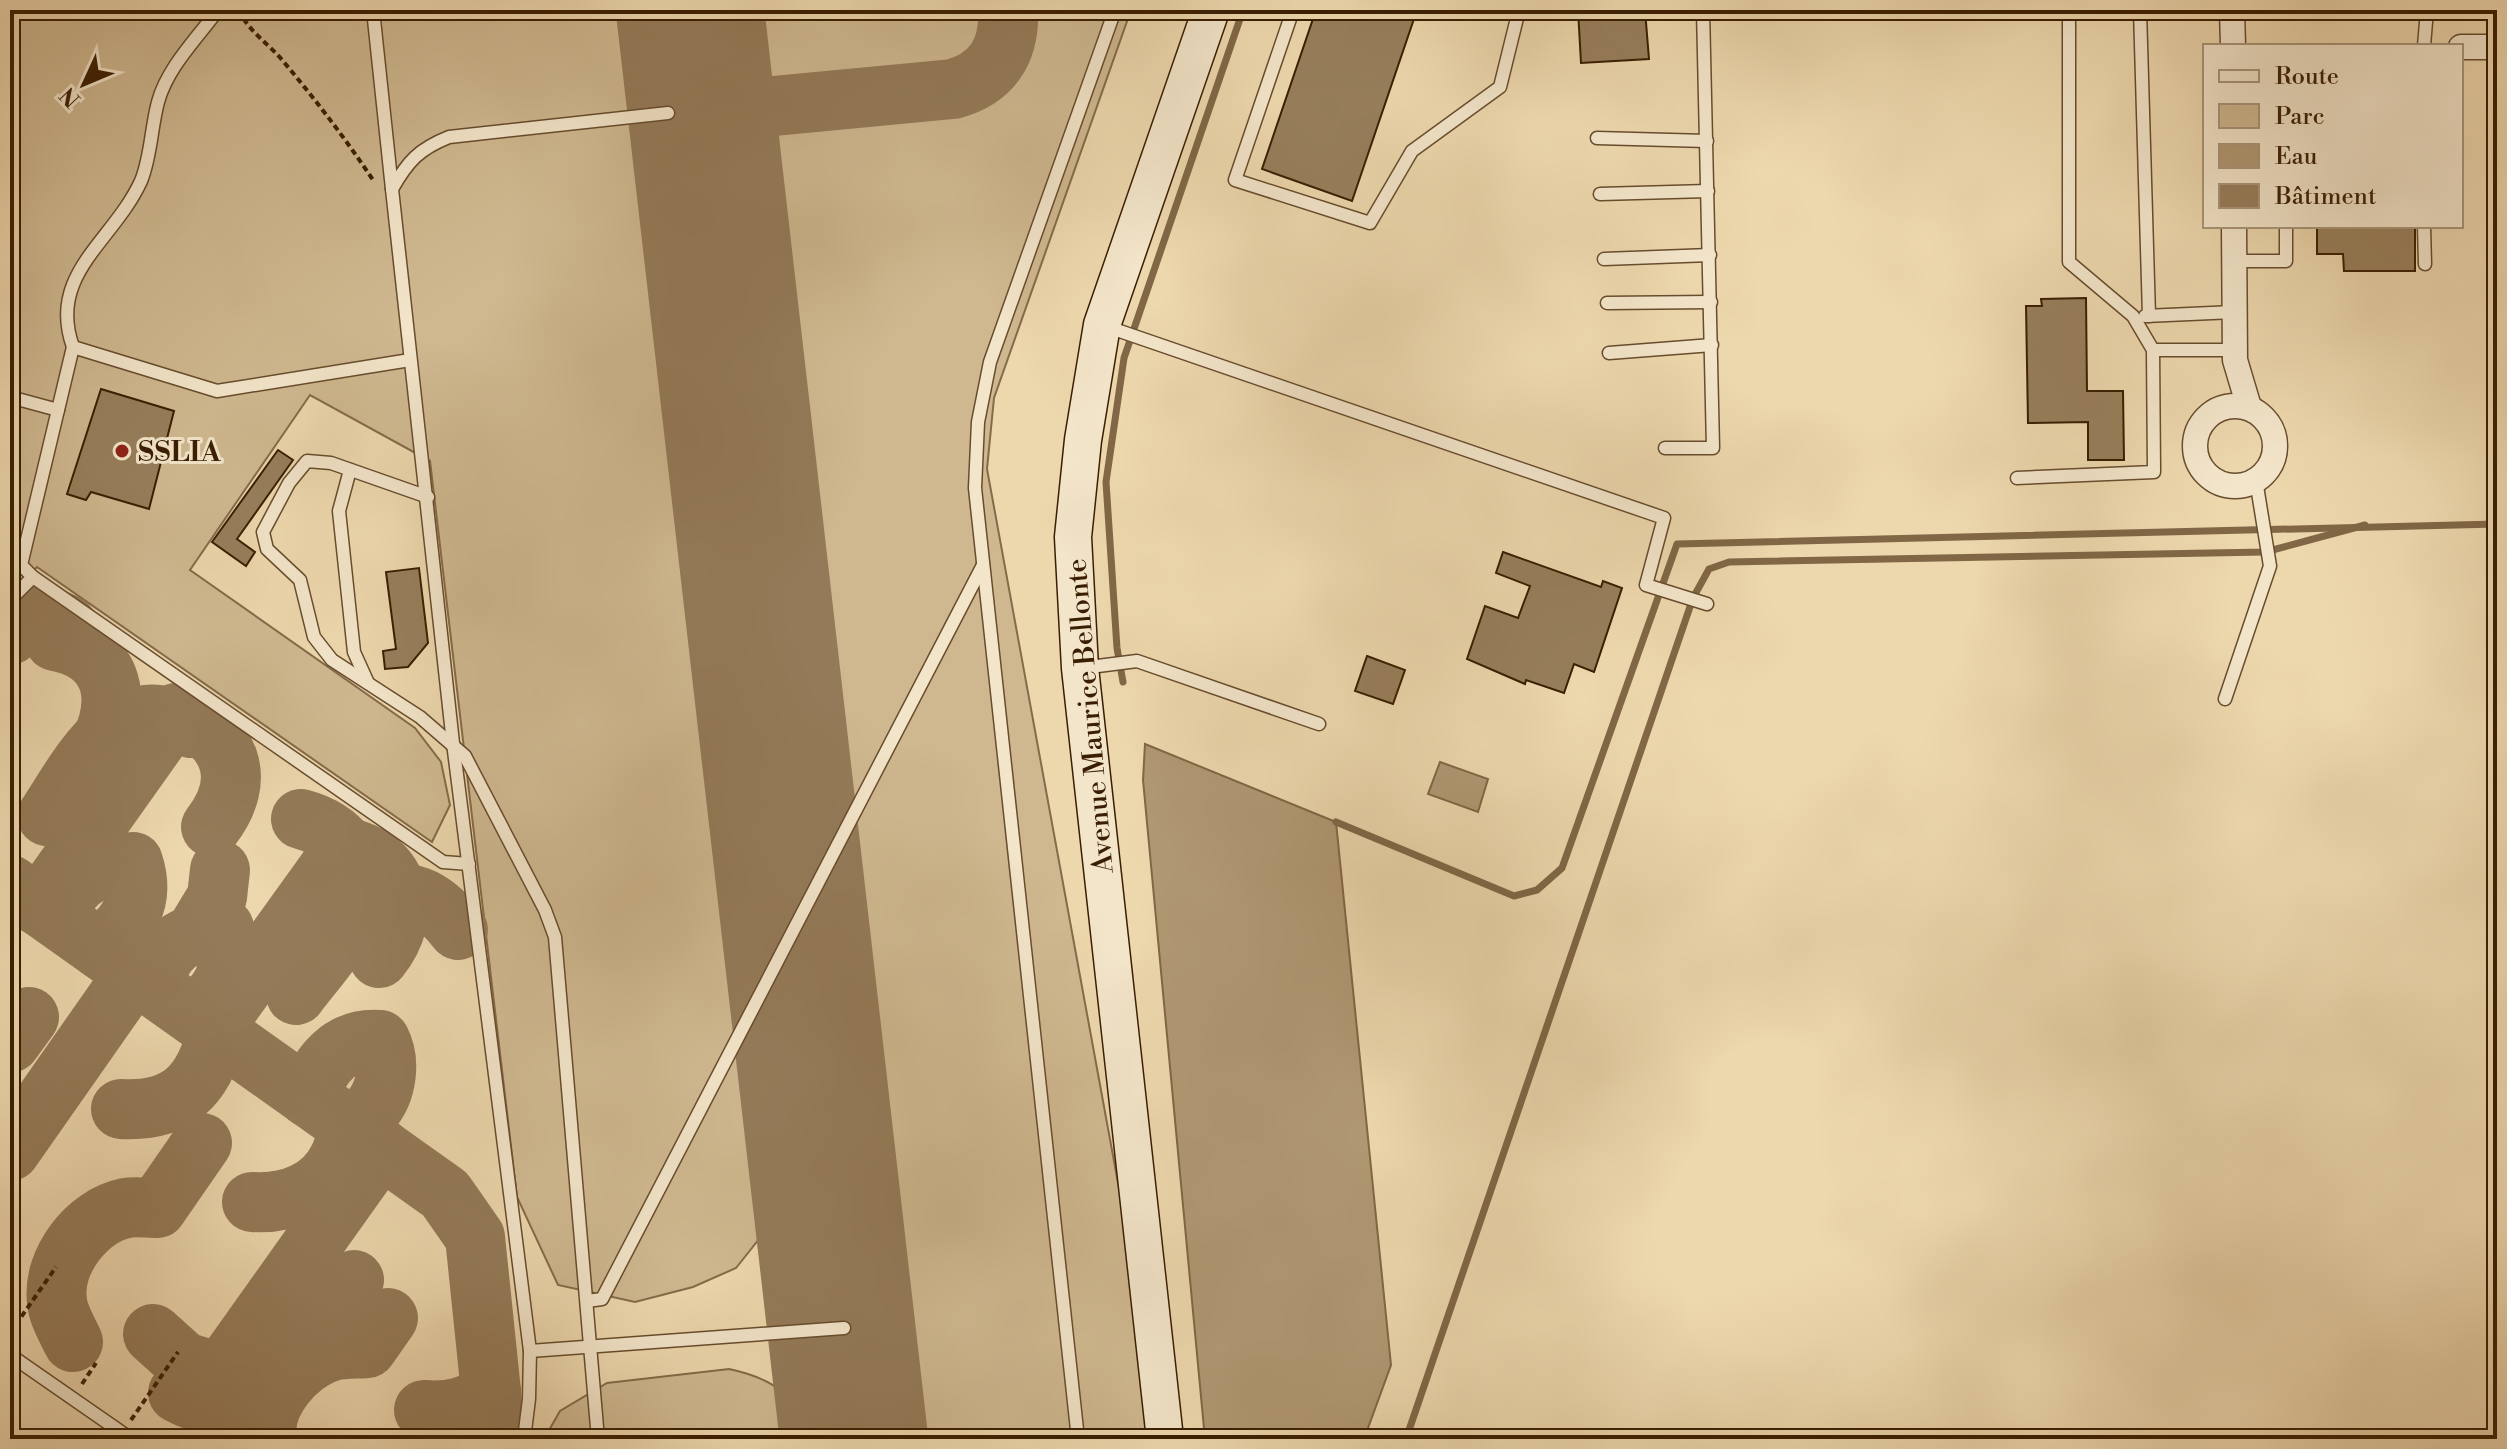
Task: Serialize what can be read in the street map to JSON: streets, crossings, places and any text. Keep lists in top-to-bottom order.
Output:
{
  "streets": {
    "street": ["Avenue Maurice Bellonte"]
  },
  "places": ["SSLIA"],
  "legend": [
    "Route",
    "Parc",
    "Eau",
    "Bâtiment"
  ],
  "north": "bottom left"
}
